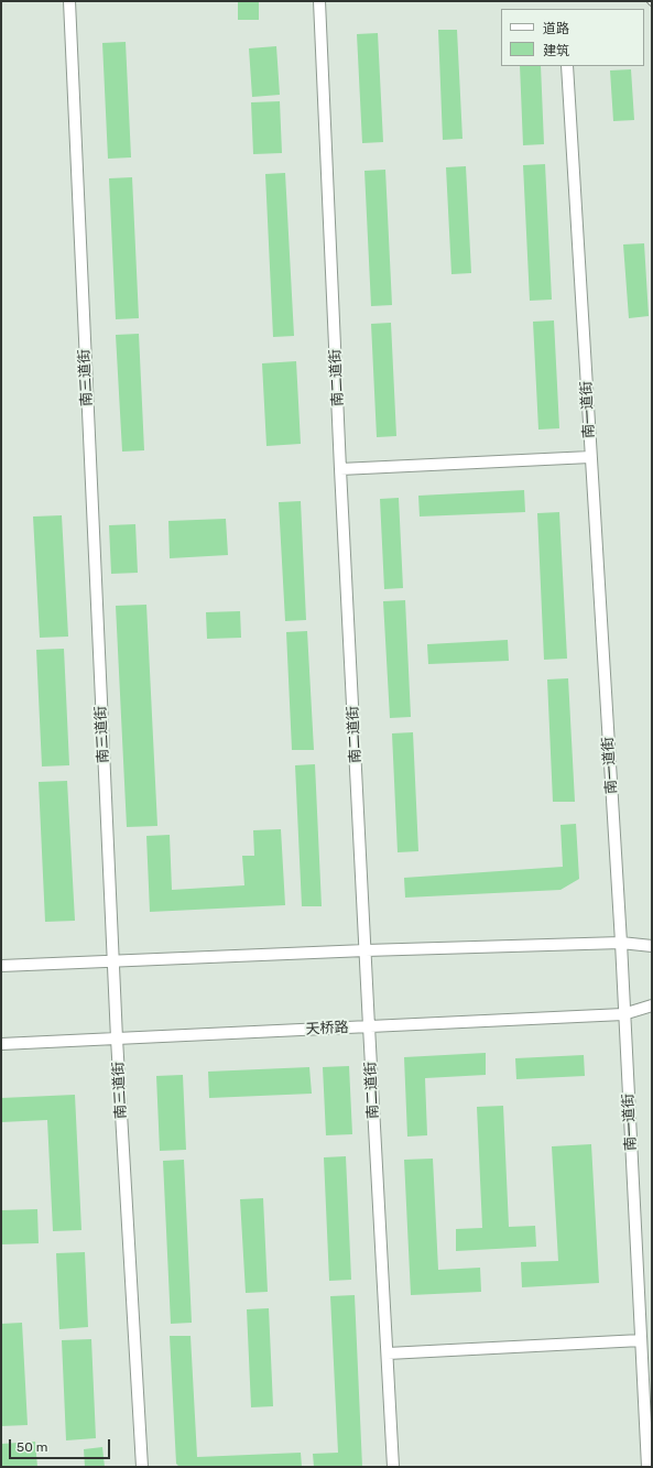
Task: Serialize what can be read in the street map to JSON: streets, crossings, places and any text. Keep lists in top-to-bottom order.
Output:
{
  "streets": {
    "street": [
      "南三道街",
      "南二道街",
      "南一道街",
      "天桥路"
    ]
  },
  "crossings": [
    ["南三道街", "天桥路"],
    ["南二道街", "天桥路"],
    ["南一道街", "天桥路"]
  ],
  "legend": ["道路", "建筑"],
  "scale_bar": "50 m"
}
